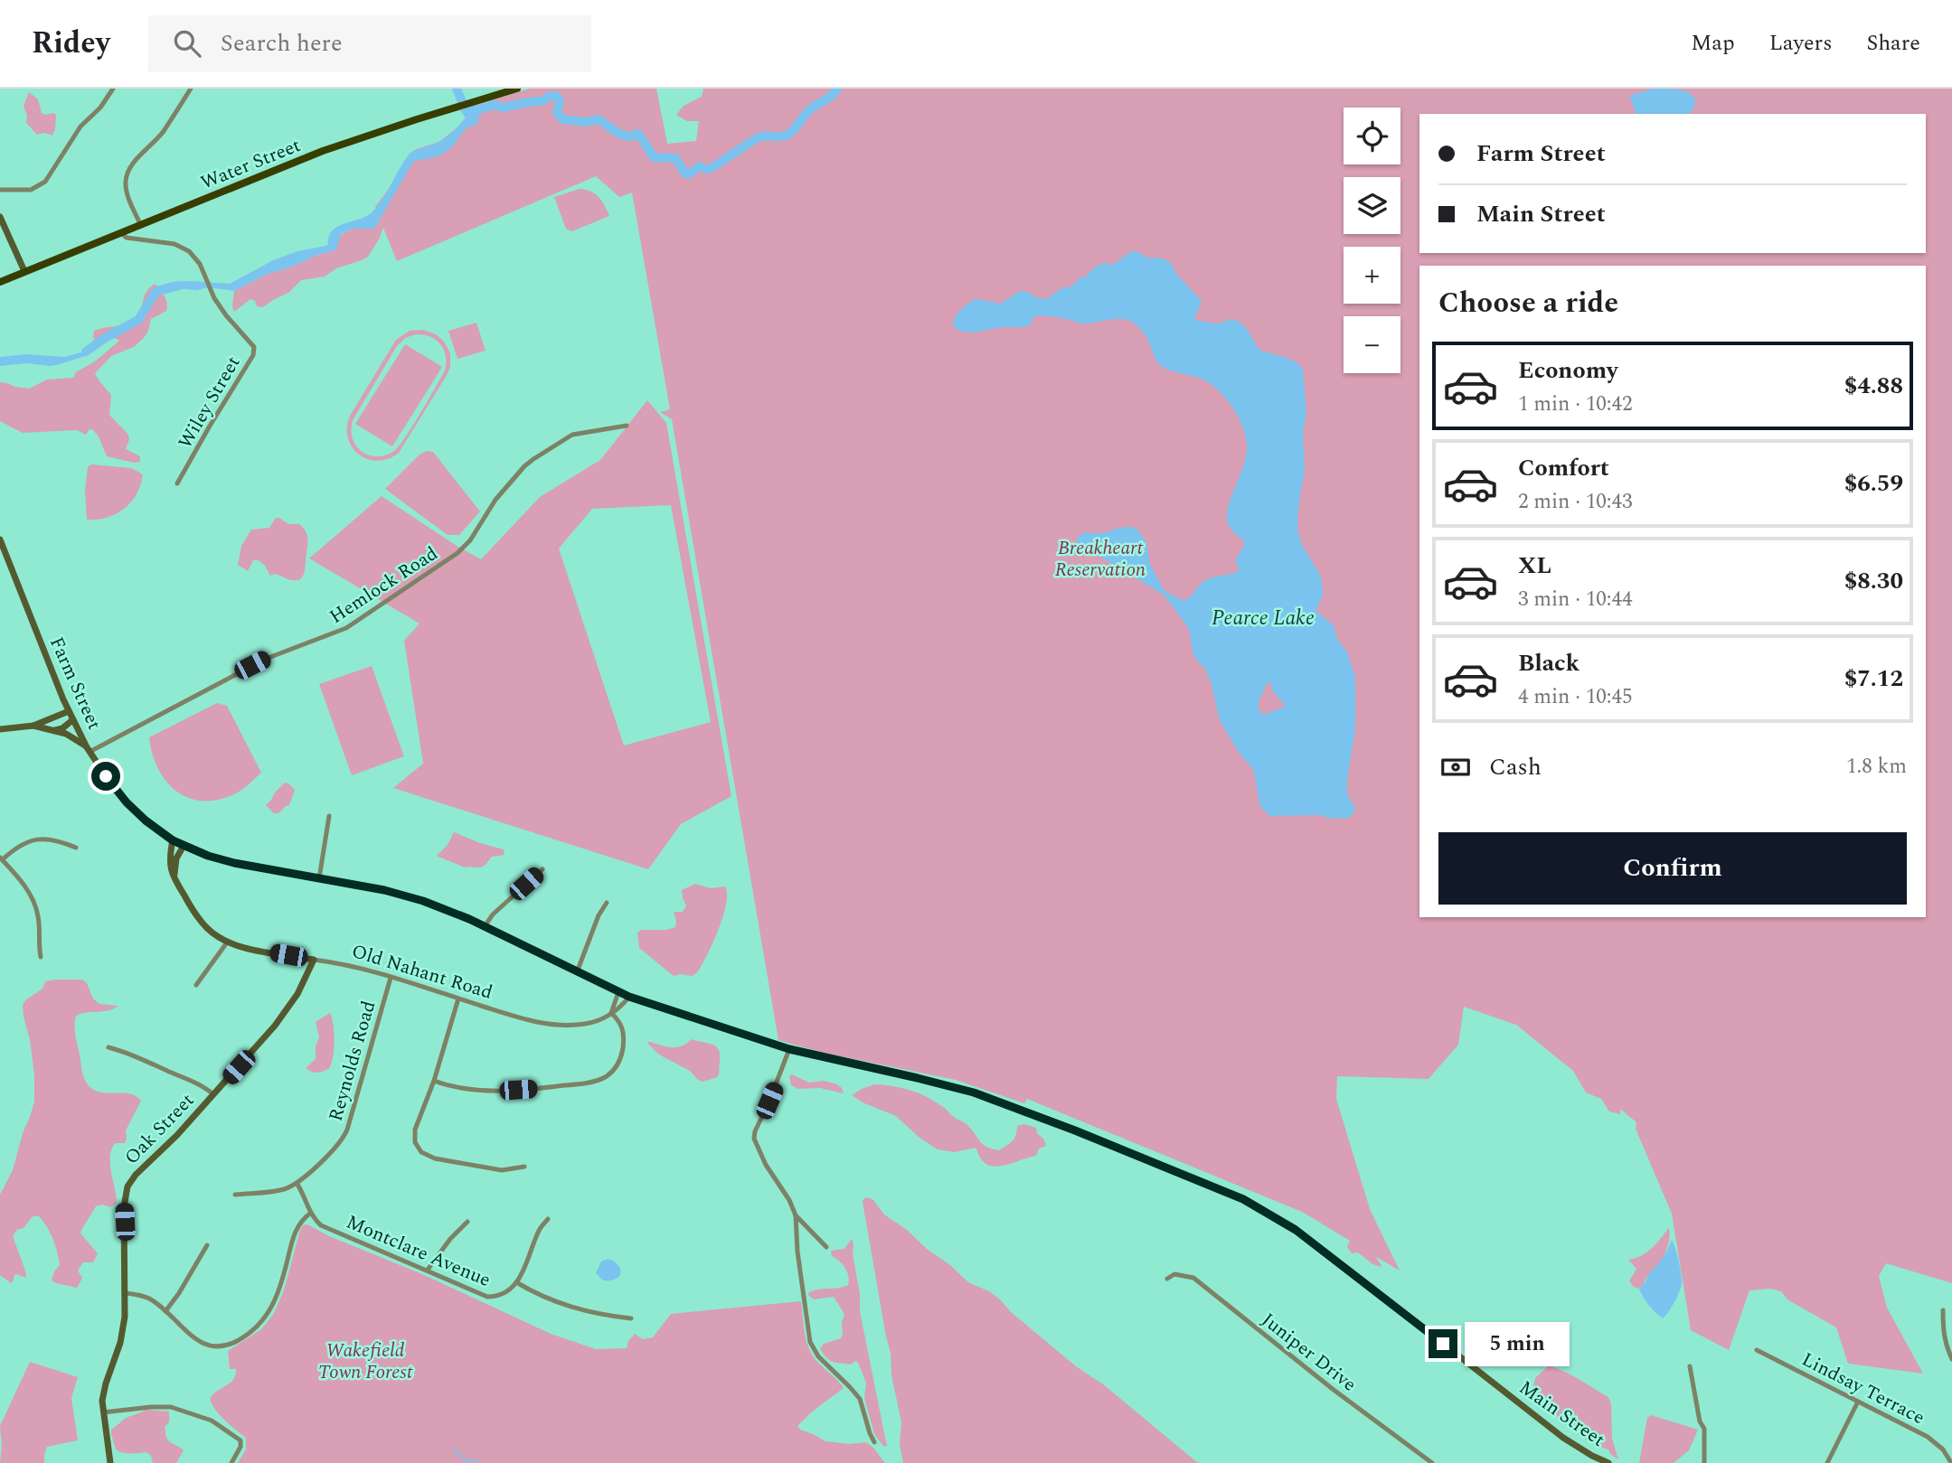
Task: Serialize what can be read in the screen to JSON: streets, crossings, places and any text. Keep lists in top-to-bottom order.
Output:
{
  "streets": {
    "main road": [
      "Water Street",
      "Farm Street",
      "Old Nahant Road",
      "Oak Street",
      "Main Street"
    ],
    "street": [
      "Wiley Street",
      "Hemlock Road",
      "Reynolds Road",
      "Montclare Avenue",
      "Juniper Drive",
      "Lindsay Terrace"
    ]
  },
  "crossings": [
    ["Water Street", "Wiley Street"],
    ["Hemlock Road", "Farm Street"],
    ["Farm Street", "Old Nahant Road"],
    ["Farm Street", "Main Street"],
    ["Old Nahant Road", "Reynolds Road"],
    ["Old Nahant Road", "Oak Street"],
    ["Reynolds Road", "Montclare Avenue"]
  ],
  "water": ["Pearce Lake"],
  "parks": ["Breakheart Reservation", "Wakefield Town Forest"],
  "page": {
    "header": "Ridey",
    "search": "Search here",
    "nav": ["Map", "Layers", "Share"],
    "map_buttons": ["+", "−"],
    "banner": ["Farm Street", "Main Street"],
    "heading": "Choose a ride",
    "list": [
      {
        "name": "Economy",
        "note": "1 min · 10:42",
        "value": "$4.88"
      },
      {
        "name": "Comfort",
        "note": "2 min · 10:43",
        "value": "$6.59"
      },
      {
        "name": "XL",
        "note": "3 min · 10:44",
        "value": "$8.30"
      },
      {
        "name": "Black",
        "note": "4 min · 10:45",
        "value": "$7.12"
      }
    ],
    "pay": ["Cash", "1.8 km"],
    "buttons": "Confirm",
    "bubble": "5 min"
  }
}
